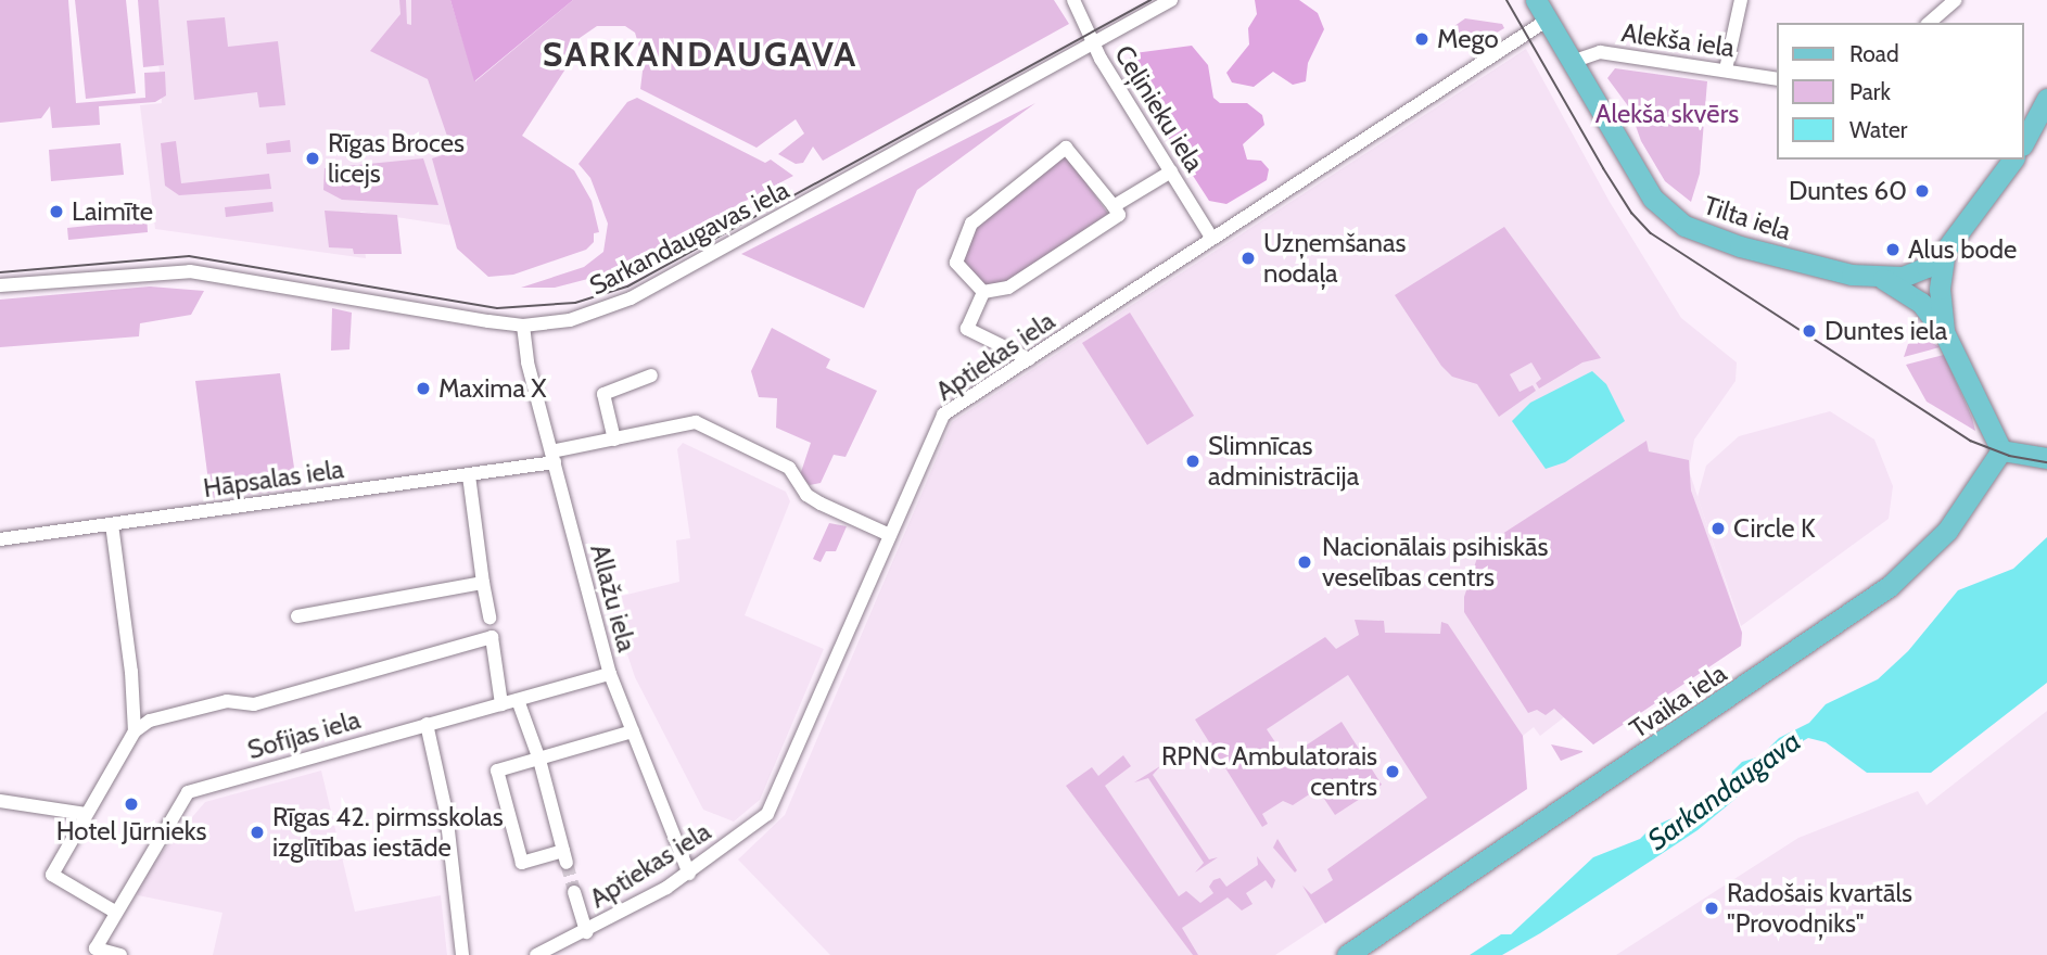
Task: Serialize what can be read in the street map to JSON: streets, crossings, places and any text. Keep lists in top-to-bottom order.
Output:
{
  "streets": {
    "main road": ["Tilta iela", "Tvaika iela"],
    "street": [
      "Alekša iela",
      "Ceļinieku iela",
      "Sarkandaugavas iela",
      "Aptiekas iela",
      "Hāpsalas iela",
      "Allažu iela",
      "Sofijas iela"
    ]
  },
  "crossings": [
    ["Alekša iela", "Tilta iela"],
    ["Ceļinieku iela", "Sarkandaugavas iela"],
    ["Ceļinieku iela", "Aptiekas iela"],
    ["Tilta iela", "Aptiekas iela"],
    ["Sarkandaugavas iela", "Allažu iela"],
    ["Aptiekas iela", "Hāpsalas iela"],
    ["Aptiekas iela", "Allažu iela"],
    ["Hāpsalas iela", "Allažu iela"],
    ["Allažu iela", "Sofijas iela"]
  ],
  "districts": ["SARKANDAUGAVA"],
  "water": ["Sarkandaugava"],
  "parks": ["Alekša skvērs"],
  "places": [
    "Mego",
    "Rīgas Broces licejs",
    "Duntes 60",
    "Laimīte",
    "Alus bode",
    "Uzņemšanas nodaļa",
    "Duntes iela",
    "Maxima X",
    "Slimnīcas administrācija",
    "Circle K",
    "Nacionālais psihiskās veselības centrs",
    "RPNC Ambulatorais centrs",
    "Hotel Jūrnieks",
    "Rīgas 42. pirmsskolas izglītības iestāde",
    "Radošais kvartāls \"Provodņiks\""
  ],
  "legend": ["Road", "Park", "Water"]
}
